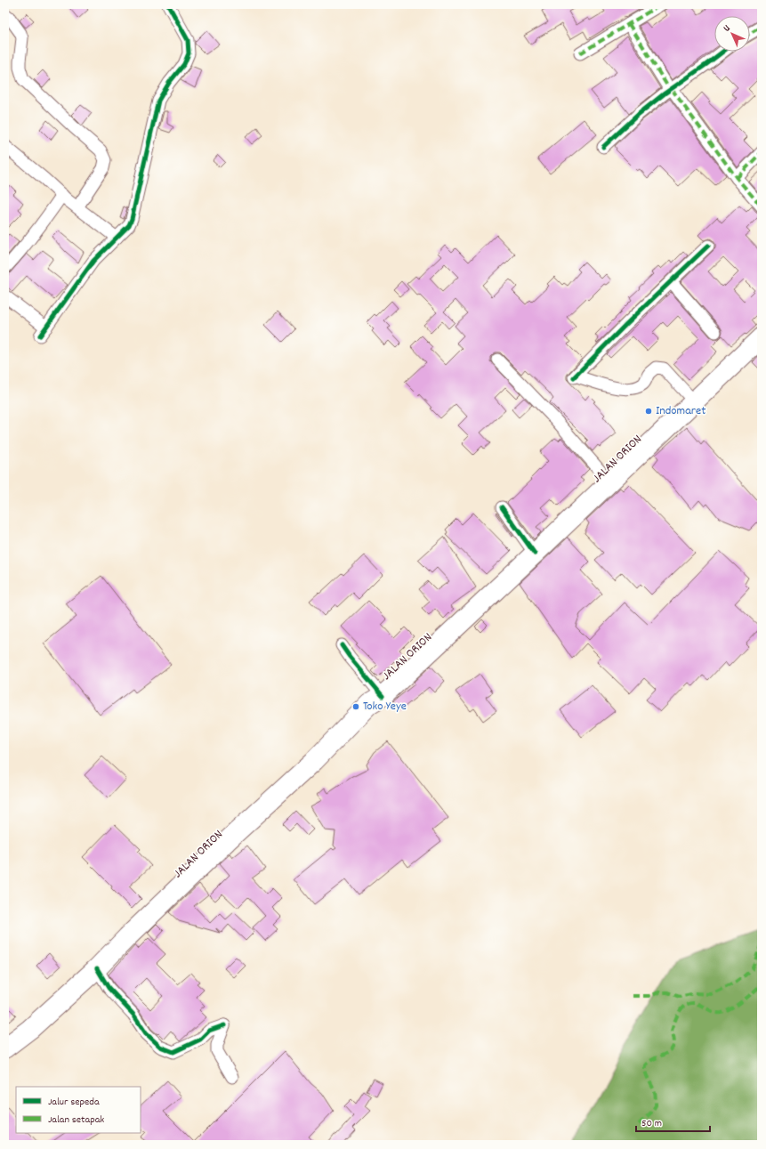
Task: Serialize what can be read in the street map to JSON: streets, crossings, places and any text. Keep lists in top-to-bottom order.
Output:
{
  "streets": {
    "highway": ["JALAN ORION"]
  },
  "places": ["Indomaret", "Toko Yeye"],
  "legend": ["Jalur sepeda", "Jalan setapak"],
  "scale_bar": "50 m",
  "north": "top left"
}
